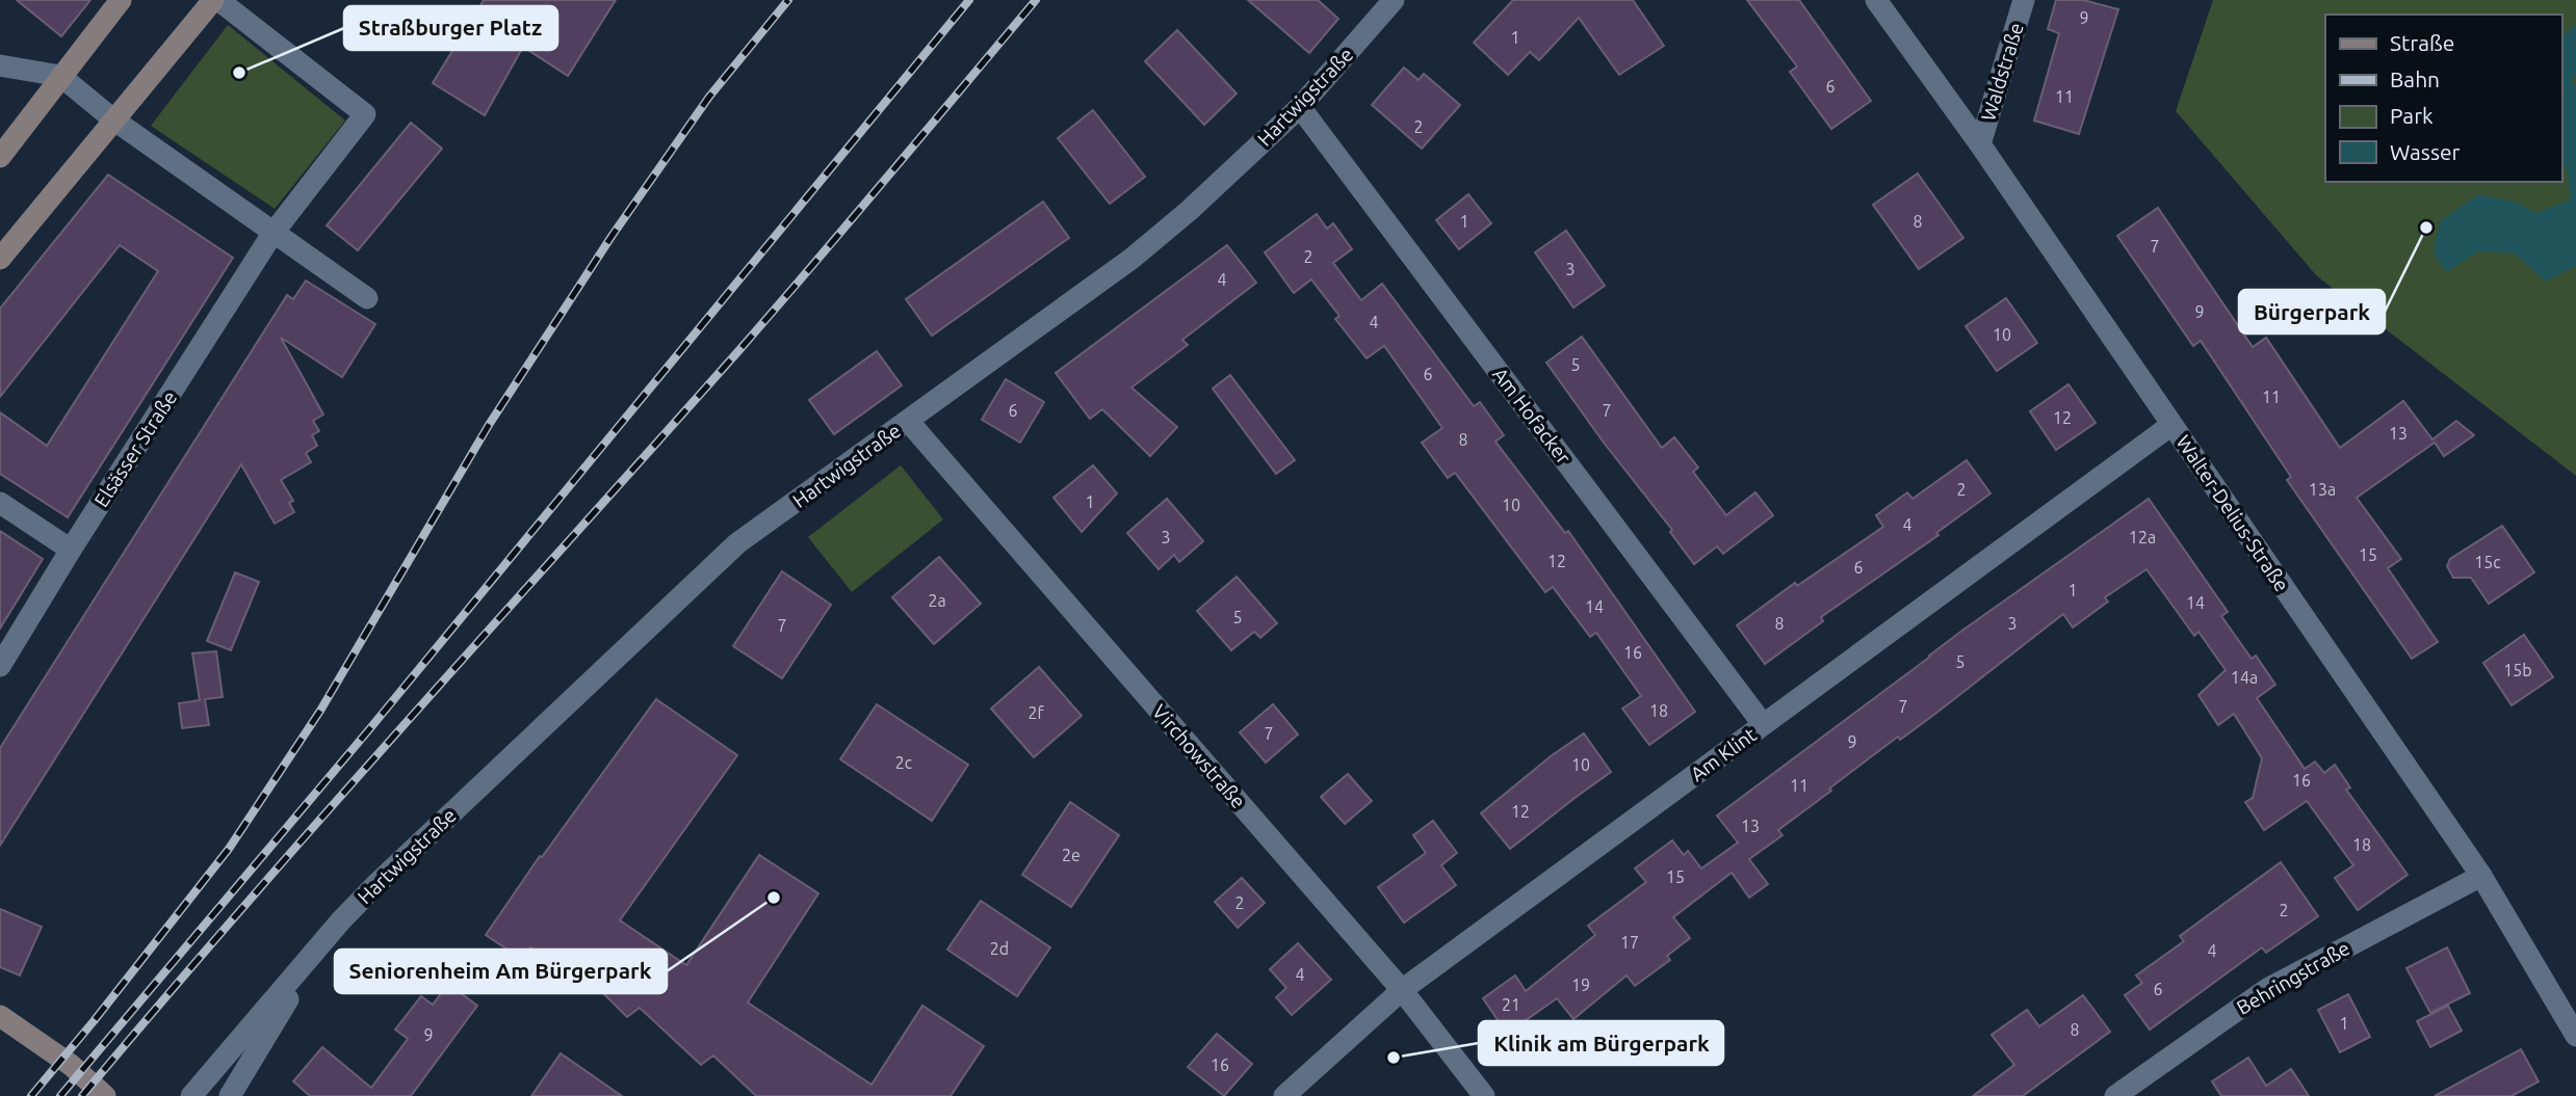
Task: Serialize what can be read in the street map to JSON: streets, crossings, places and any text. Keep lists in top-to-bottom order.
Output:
{
  "streets": {
    "street": [
      "Waldstraße",
      "Hartwigstraße",
      "Am Hofacker",
      "Elsässer Straße",
      "Walter-Delius-Straße",
      "Am Klint",
      "Virchowstraße",
      "Behringstraße"
    ]
  },
  "crossings": [
    ["Waldstraße", "Walter-Delius-Straße"],
    ["Hartwigstraße", "Am Hofacker"],
    ["Hartwigstraße", "Virchowstraße"],
    ["Am Hofacker", "Am Klint"],
    ["Walter-Delius-Straße", "Am Klint"],
    ["Walter-Delius-Straße", "Behringstraße"],
    ["Am Klint", "Virchowstraße"]
  ],
  "places": [
    "Straßburger Platz",
    "Bürgerpark",
    "Seniorenheim Am Bürgerpark",
    "Klinik am Bürgerpark"
  ],
  "house_numbers": [
    "9",
    "1",
    "6",
    "11",
    "2",
    "1",
    "8",
    "7",
    "2",
    "3",
    "4",
    "9",
    "4",
    "10",
    "5",
    "6",
    "11",
    "6",
    "7",
    "12",
    "13",
    "8",
    "2",
    "13a",
    "1",
    "10",
    "4",
    "3",
    "12a",
    "15",
    "12",
    "15c",
    "6",
    "1",
    "2a",
    "14",
    "14",
    "5",
    "8",
    "3",
    "7",
    "16",
    "5",
    "15b",
    "14a",
    "7",
    "18",
    "2f",
    "7",
    "9",
    "2c",
    "10",
    "16",
    "11",
    "12",
    "13",
    "18",
    "2e",
    "15",
    "2",
    "2",
    "17",
    "2d",
    "4",
    "4",
    "19",
    "6",
    "21",
    "1",
    "8",
    "9",
    "16"
  ],
  "legend": [
    "Straße",
    "Bahn",
    "Park",
    "Wasser"
  ]
}
